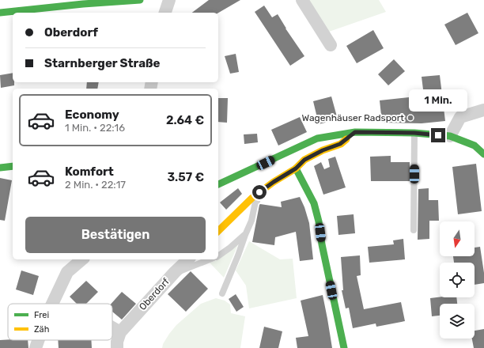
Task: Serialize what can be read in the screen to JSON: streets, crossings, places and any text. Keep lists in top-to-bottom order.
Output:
{
  "streets": {
    "street": ["Oberdorf"]
  },
  "places": ["Wagenhäuser Radsport"],
  "legend": ["Frei", "Zäh"],
  "north": "bottom",
  "page": {
    "banner": ["Oberdorf", "Starnberger Straße"],
    "bubble": "1 Min.",
    "list": [
      {
        "name": "Economy",
        "note": "1 Min. · 22:16",
        "value": "2.64 €"
      },
      {
        "name": "Komfort",
        "note": "2 Min. · 22:17",
        "value": "3.57 €"
      }
    ],
    "buttons": "Bestätigen"
  }
}
